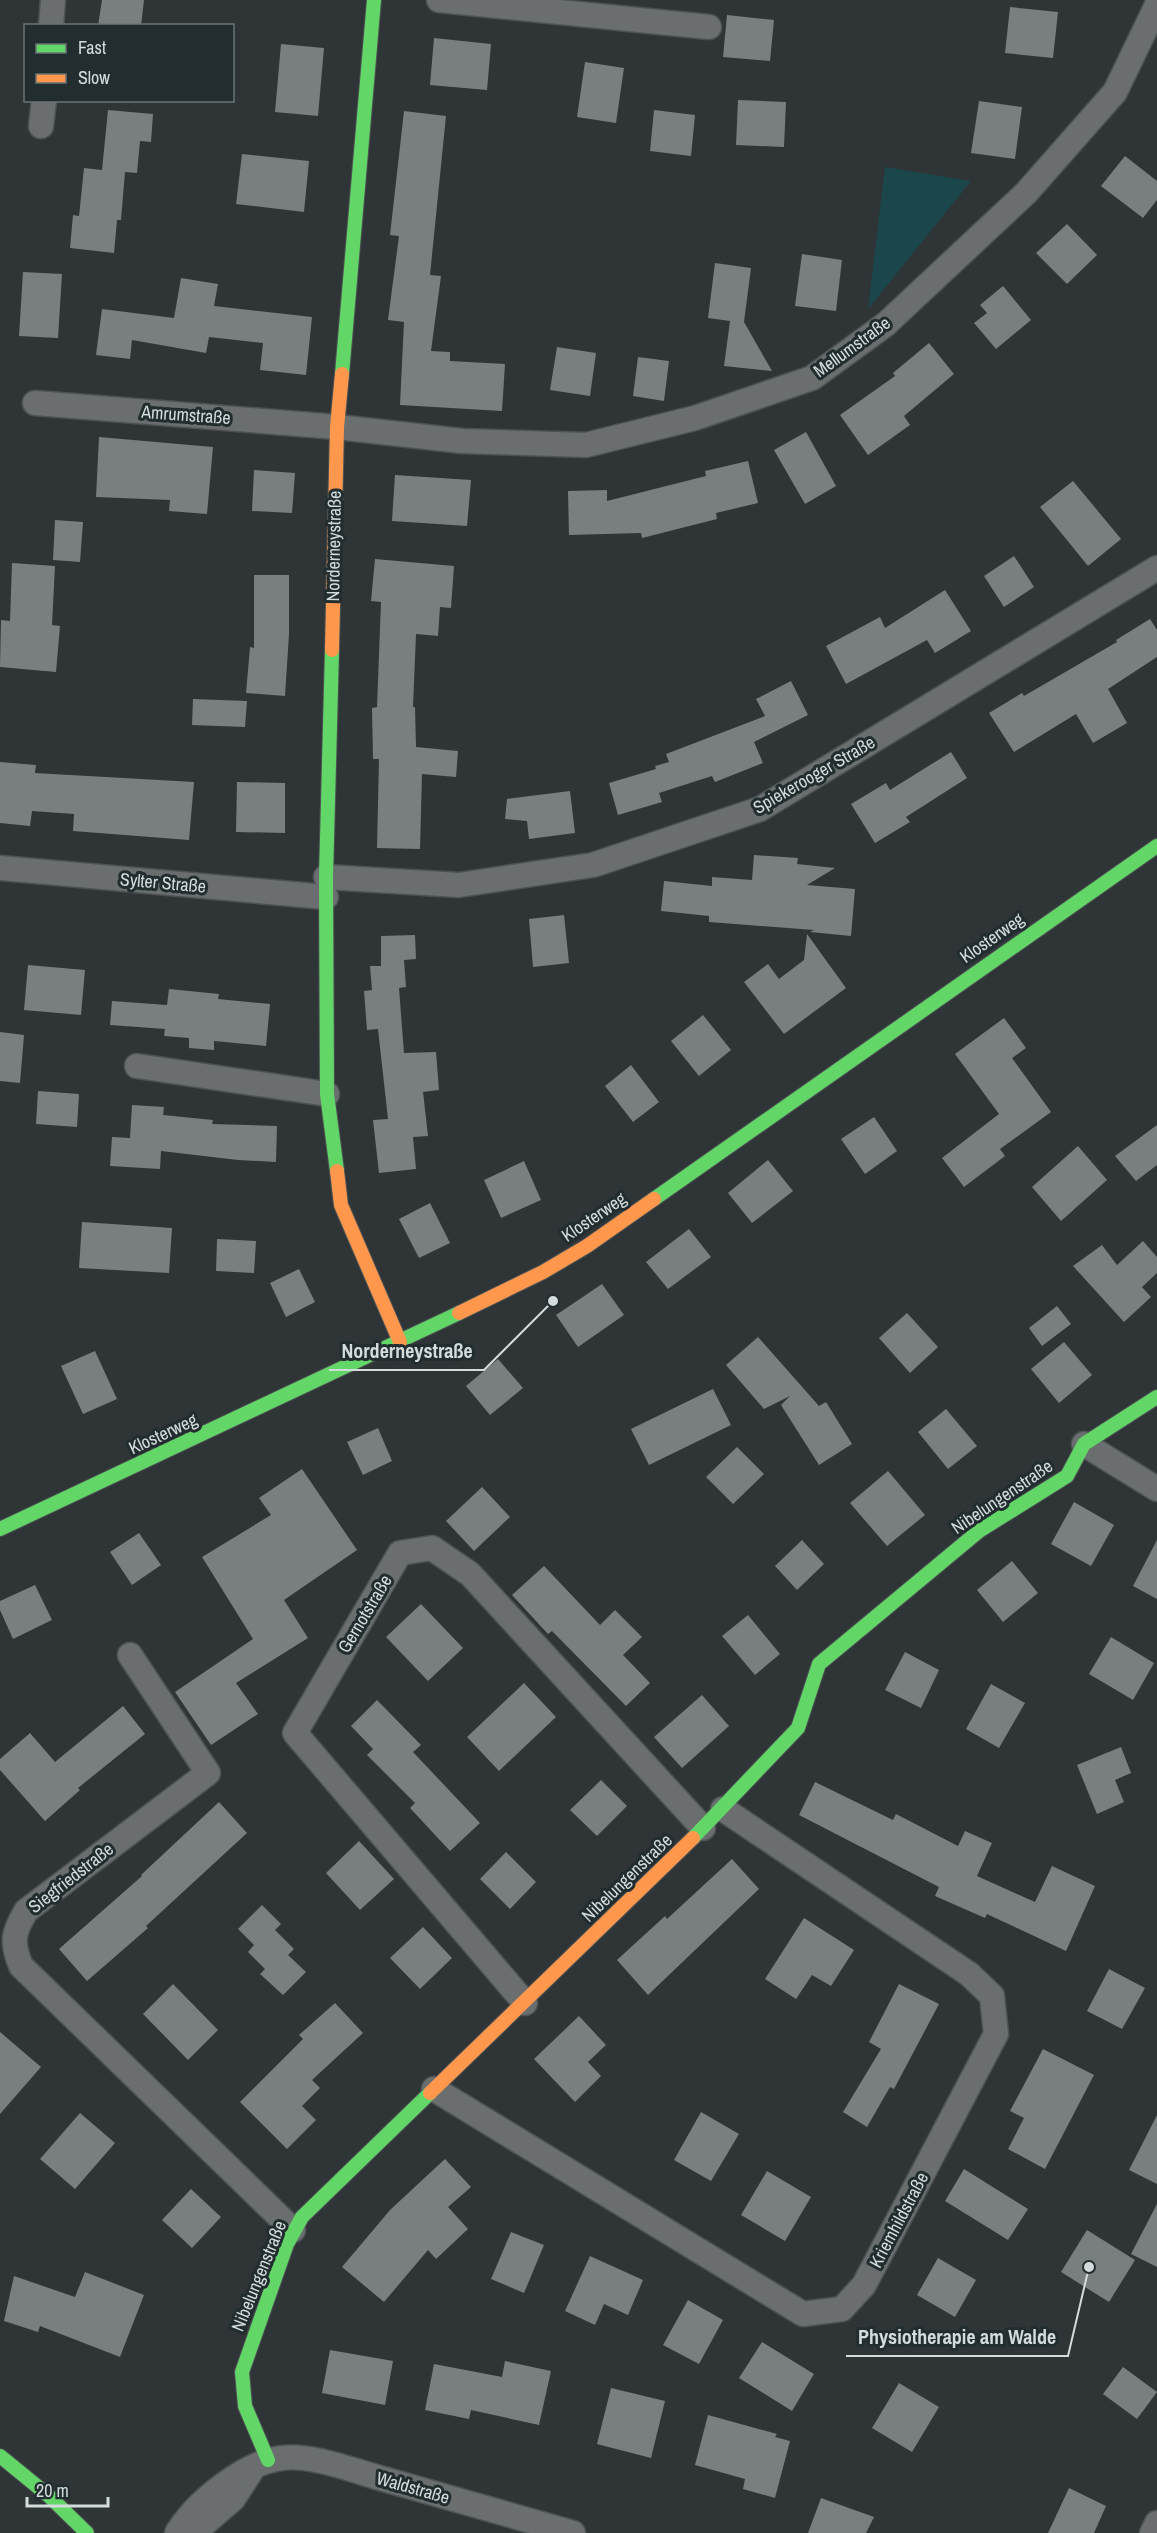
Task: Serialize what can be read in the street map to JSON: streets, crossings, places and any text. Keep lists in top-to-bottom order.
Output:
{
  "streets": {
    "street": [
      "Mellumstraße",
      "Amrumstraße",
      "Norderneystraße",
      "Spiekerooger Straße",
      "Sylter Straße",
      "Klosterweg",
      "Nibelungenstraße",
      "Gernotstraße",
      "Siegfriedstraße",
      "Kriemhildstraße",
      "Waldstraße"
    ]
  },
  "crossings": [
    ["Mellumstraße", "Amrumstraße"],
    ["Mellumstraße", "Norderneystraße"],
    ["Amrumstraße", "Norderneystraße"],
    ["Norderneystraße", "Spiekerooger Straße"],
    ["Norderneystraße", "Sylter Straße"],
    ["Norderneystraße", "Klosterweg"],
    ["Spiekerooger Straße", "Sylter Straße"],
    ["Nibelungenstraße", "Gernotstraße"],
    ["Nibelungenstraße", "Siegfriedstraße"],
    ["Nibelungenstraße", "Kriemhildstraße"],
    ["Nibelungenstraße", "Waldstraße"]
  ],
  "places": ["Norderneystraße", "Physiotherapie am Walde"],
  "legend": ["Fast", "Slow"],
  "scale_bar": "20 m"
}
